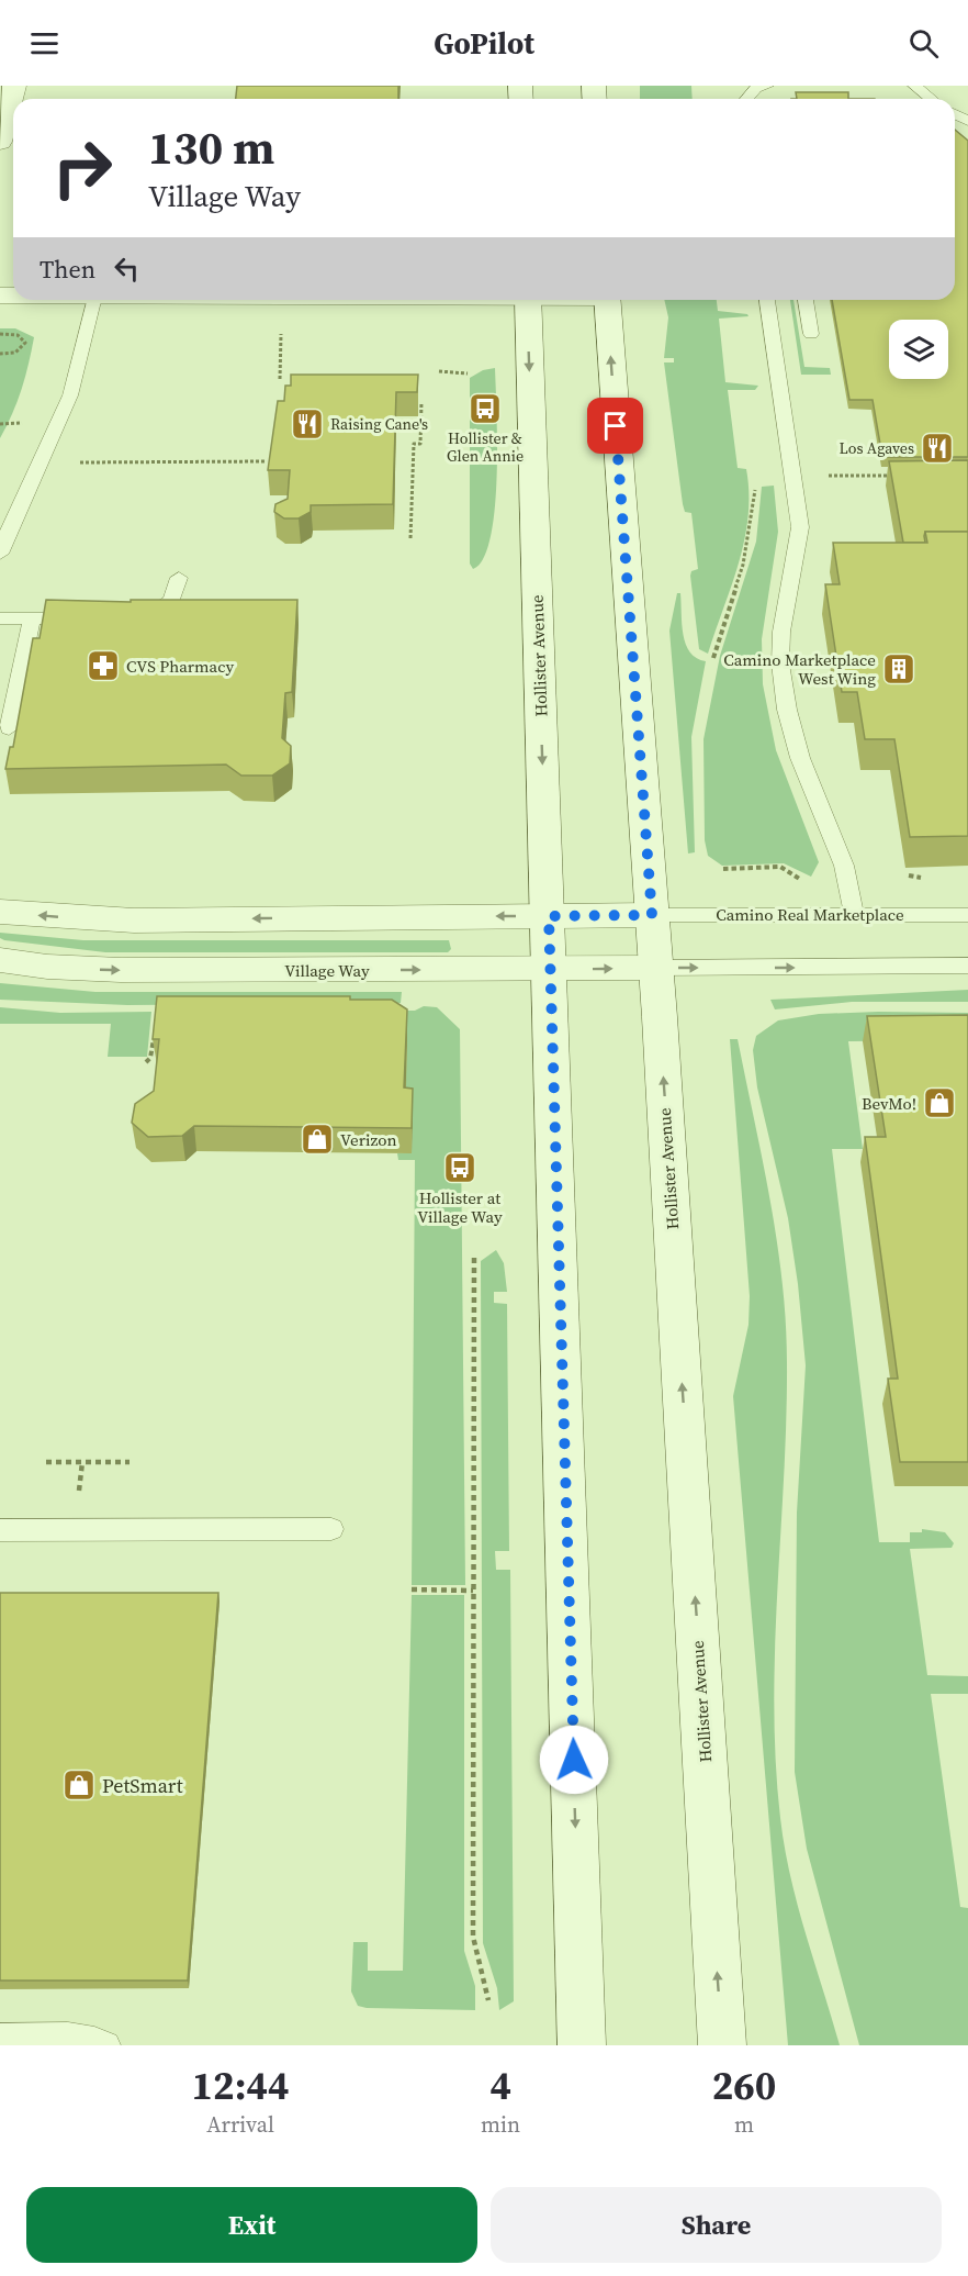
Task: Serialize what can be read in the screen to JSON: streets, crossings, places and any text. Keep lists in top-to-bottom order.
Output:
{
  "streets": {
    "main road": ["Hollister Avenue", "Village Way"],
    "lane": ["Camino Real Marketplace"]
  },
  "crossings": [
    ["Hollister Avenue", "Camino Real Marketplace"],
    ["Hollister Avenue", "Village Way"]
  ],
  "places": {
    "bus stop": ["Hollister & Glen Annie", "Hollister at Village Way"],
    "restaurant": ["Raising Cane's", "Los Agaves"],
    "pharmacy": ["CVS Pharmacy"],
    "building": ["Camino Marketplace West Wing"],
    "shop": ["BevMo!", "Verizon", "PetSmart"]
  },
  "page": {
    "header": "GoPilot",
    "turn": ["130 m", "Village Way"],
    "then": "Then",
    "eta": [
      "12:44",
      "Arrival",
      "4",
      "min",
      "260",
      "m"
    ],
    "buttons": ["Exit", "Share"]
  }
}
